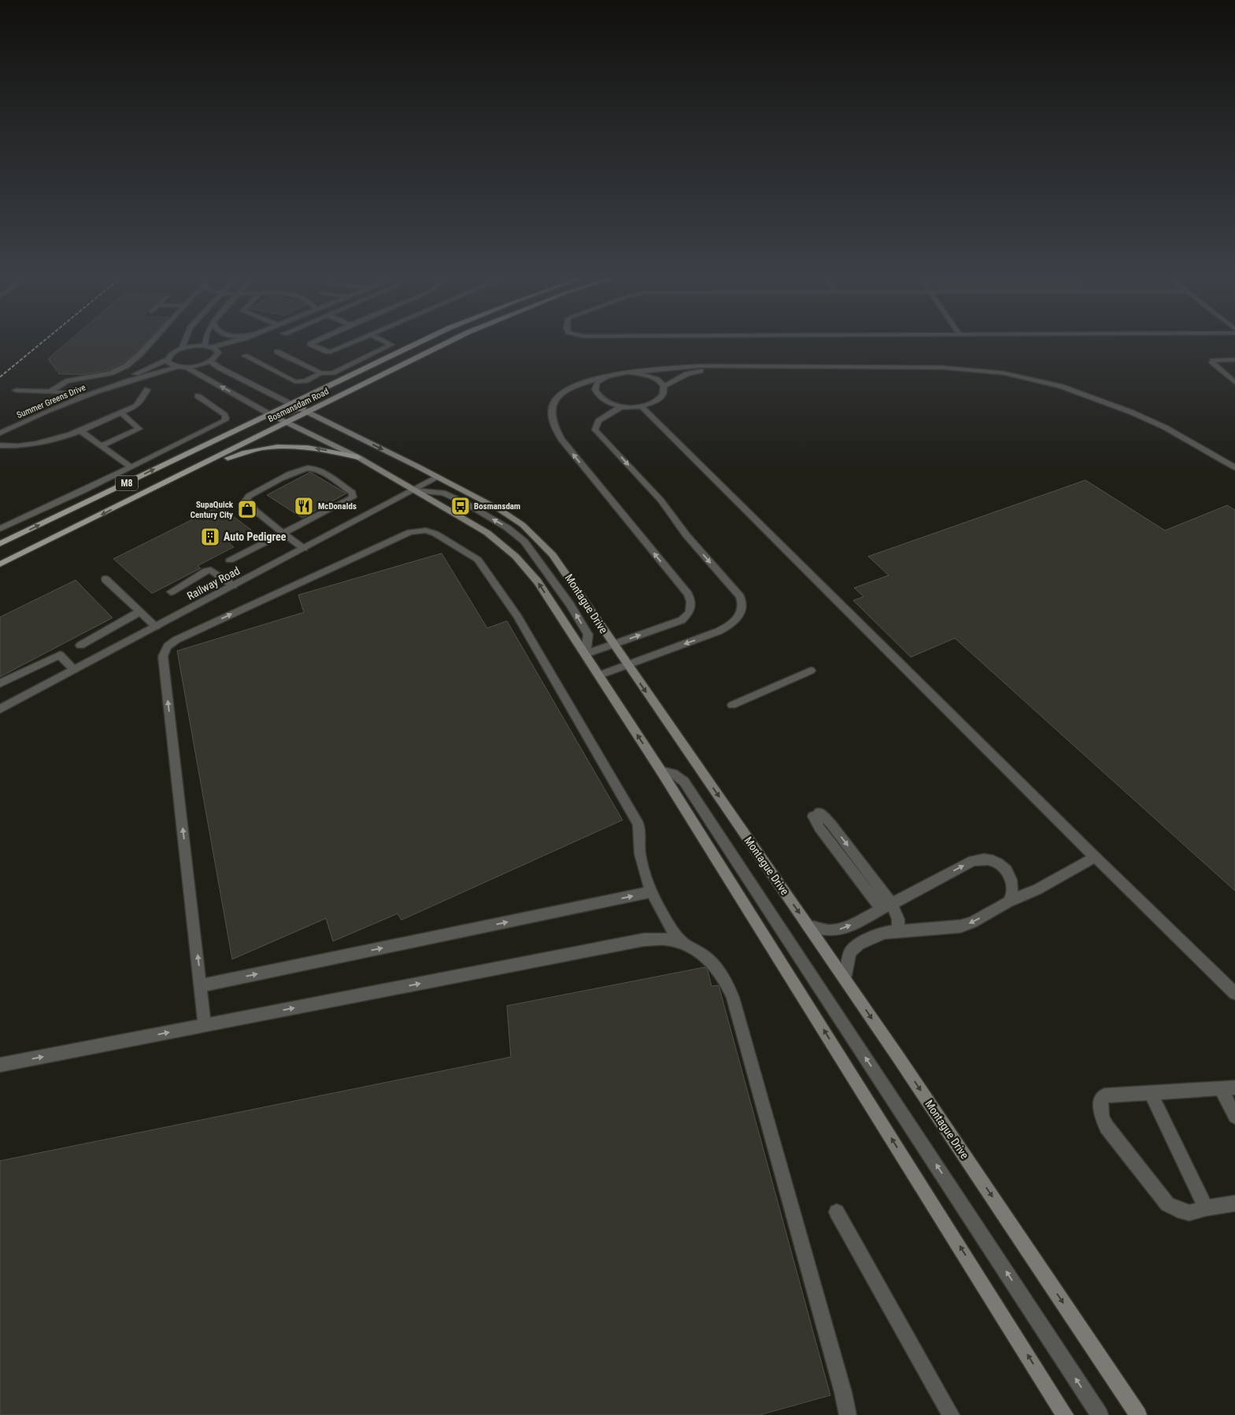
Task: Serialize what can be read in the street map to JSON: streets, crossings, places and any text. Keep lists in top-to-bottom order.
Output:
{
  "streets": {
    "main road": ["Bosmansdam Road", "M8", "Montague Drive"],
    "street": ["Summer Greens Drive", "Railway Road"]
  },
  "crossings": [
    ["Bosmansdam Road", "Montague Drive"],
    ["Railway Road", "Montague Drive"]
  ],
  "places": {
    "restaurant": ["McDonalds"],
    "bus stop": ["Bosmansdam"],
    "shop": ["SupaQuick Century City"],
    "building": ["Auto Pedigree"]
  }
}
